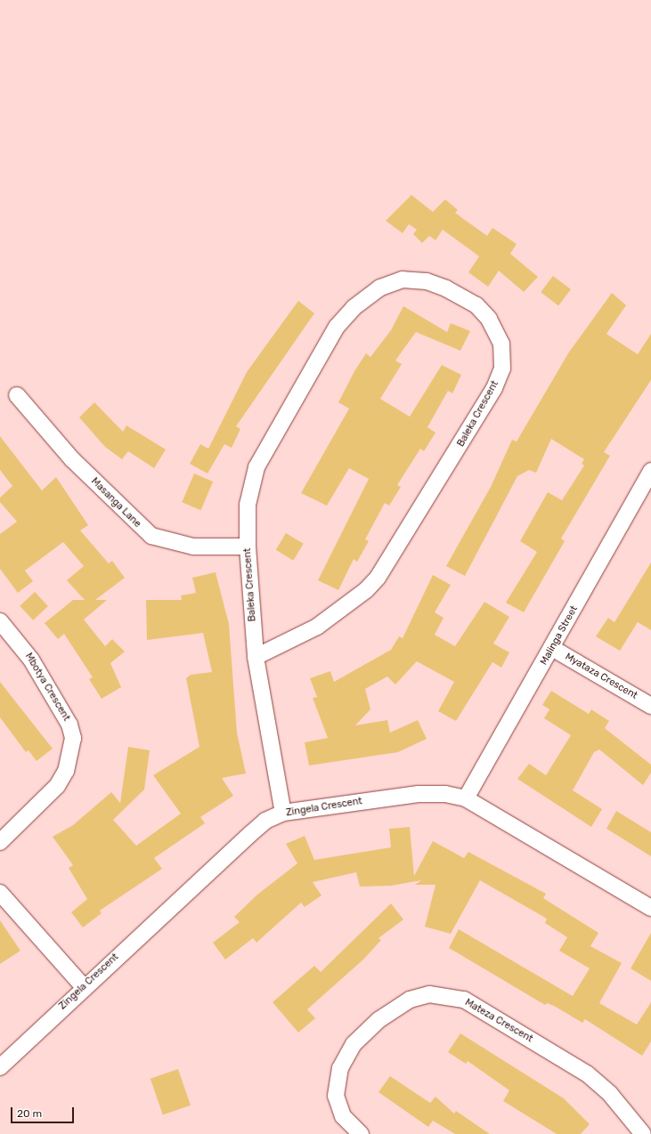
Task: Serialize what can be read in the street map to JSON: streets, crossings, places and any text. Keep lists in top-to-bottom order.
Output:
{
  "streets": {
    "street": [
      "Baleka Crescent",
      "Masanga Lane",
      "Malinga Street",
      "Myataza Crescent",
      "Mbotya Crescent",
      "Zingela Crescent",
      "Mateza Crescent"
    ]
  },
  "crossings": [
    ["Baleka Crescent", "Masanga Lane"],
    ["Baleka Crescent", "Zingela Crescent"],
    ["Malinga Street", "Myataza Crescent"],
    ["Malinga Street", "Zingela Crescent"]
  ],
  "scale_bar": "20 m"
}
